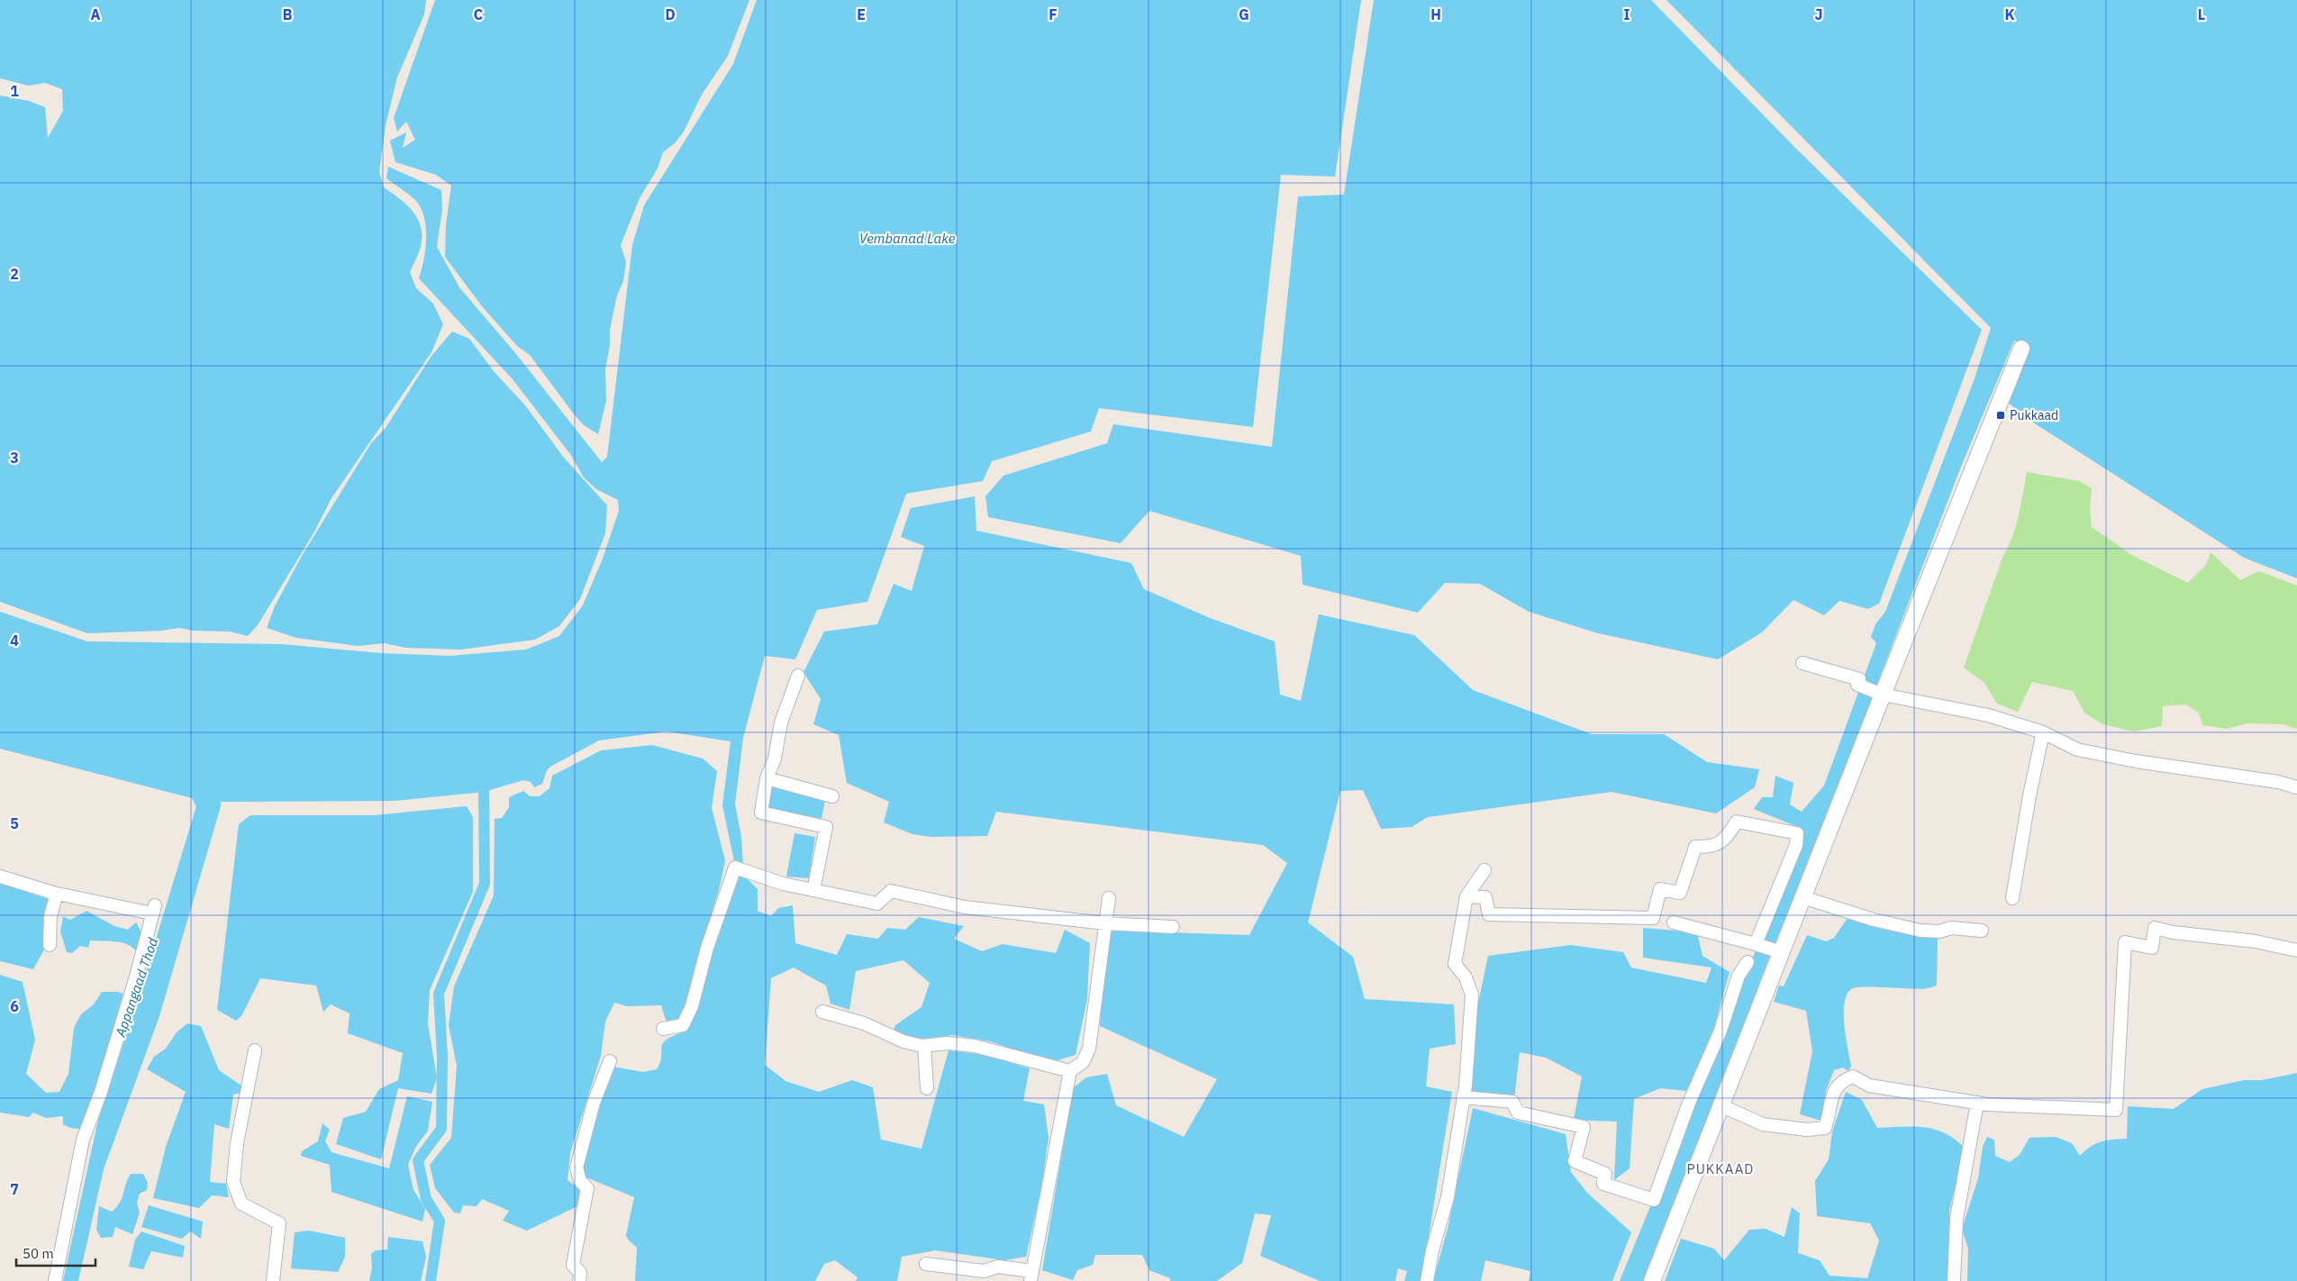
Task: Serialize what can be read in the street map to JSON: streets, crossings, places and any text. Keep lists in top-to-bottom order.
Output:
{
  "districts": ["PUKKAAD"],
  "water": ["Vembanad Lake", "Appangaad Thod"],
  "places": {
    "transit": ["Pukkaad"]
  },
  "scale_bar": "50 m",
  "grid": {
    "columns": [
      "A",
      "B",
      "C",
      "D",
      "E",
      "F",
      "G",
      "H",
      "I",
      "J",
      "K",
      "L"
    ],
    "rows": [
      "1",
      "2",
      "3",
      "4",
      "5",
      "6",
      "7"
    ]
  }
}
